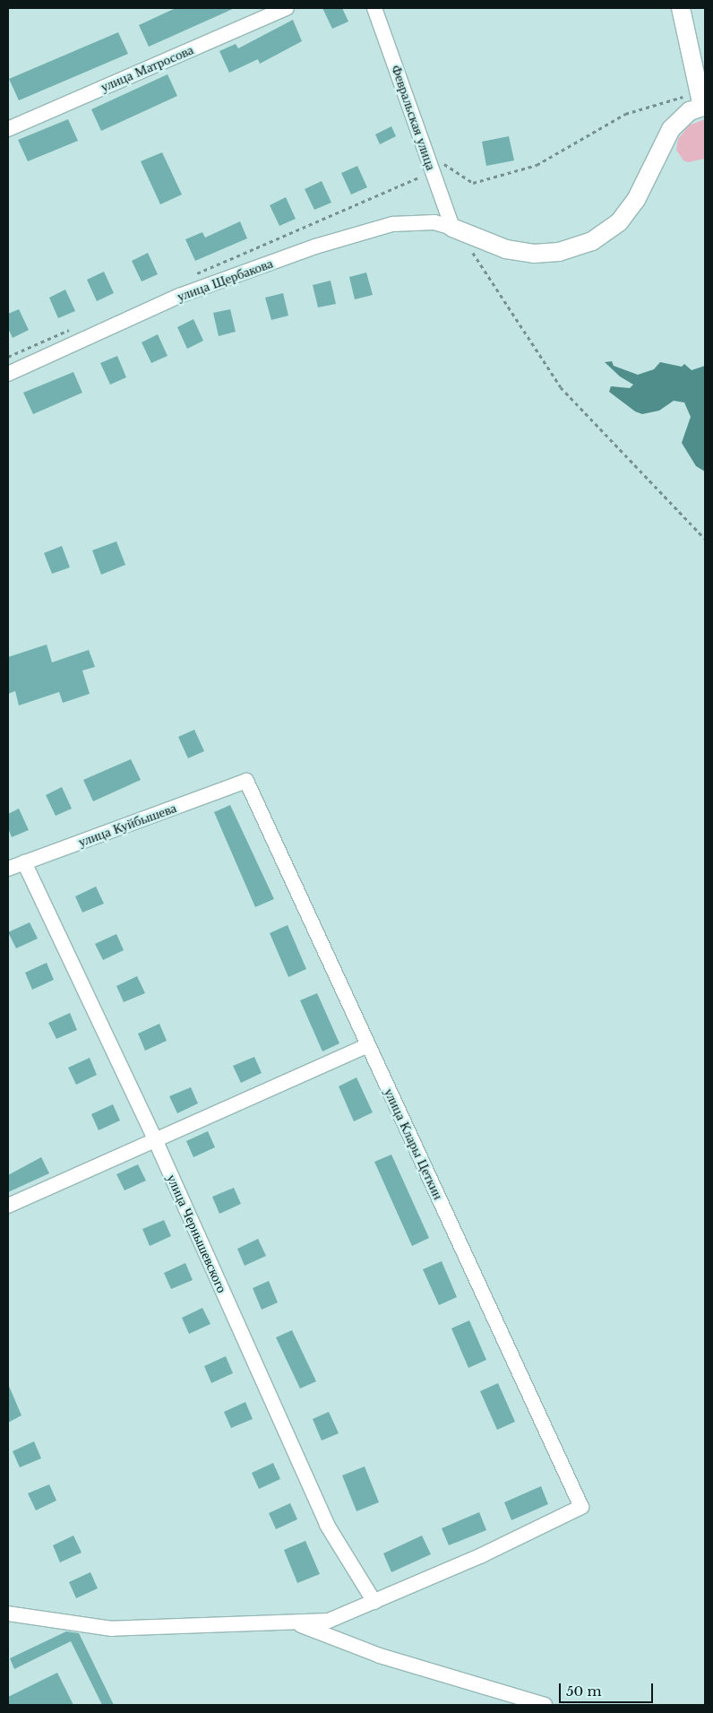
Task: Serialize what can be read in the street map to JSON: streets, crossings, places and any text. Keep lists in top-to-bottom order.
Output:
{
  "streets": {
    "street": [
      "улица Матросова",
      "Февральская улица",
      "улица Щербакова",
      "улица Куйбышева",
      "улица Клары Цеткин",
      "улица Чернышевского"
    ]
  },
  "crossings": [
    ["Февральская улица", "улица Щербакова"],
    ["улица Куйбышева", "улица Клары Цеткин"],
    ["улица Куйбышева", "улица Чернышевского"],
    ["улица Клары Цеткин", "улица Чернышевского"]
  ],
  "scale_bar": "50 m"
}
